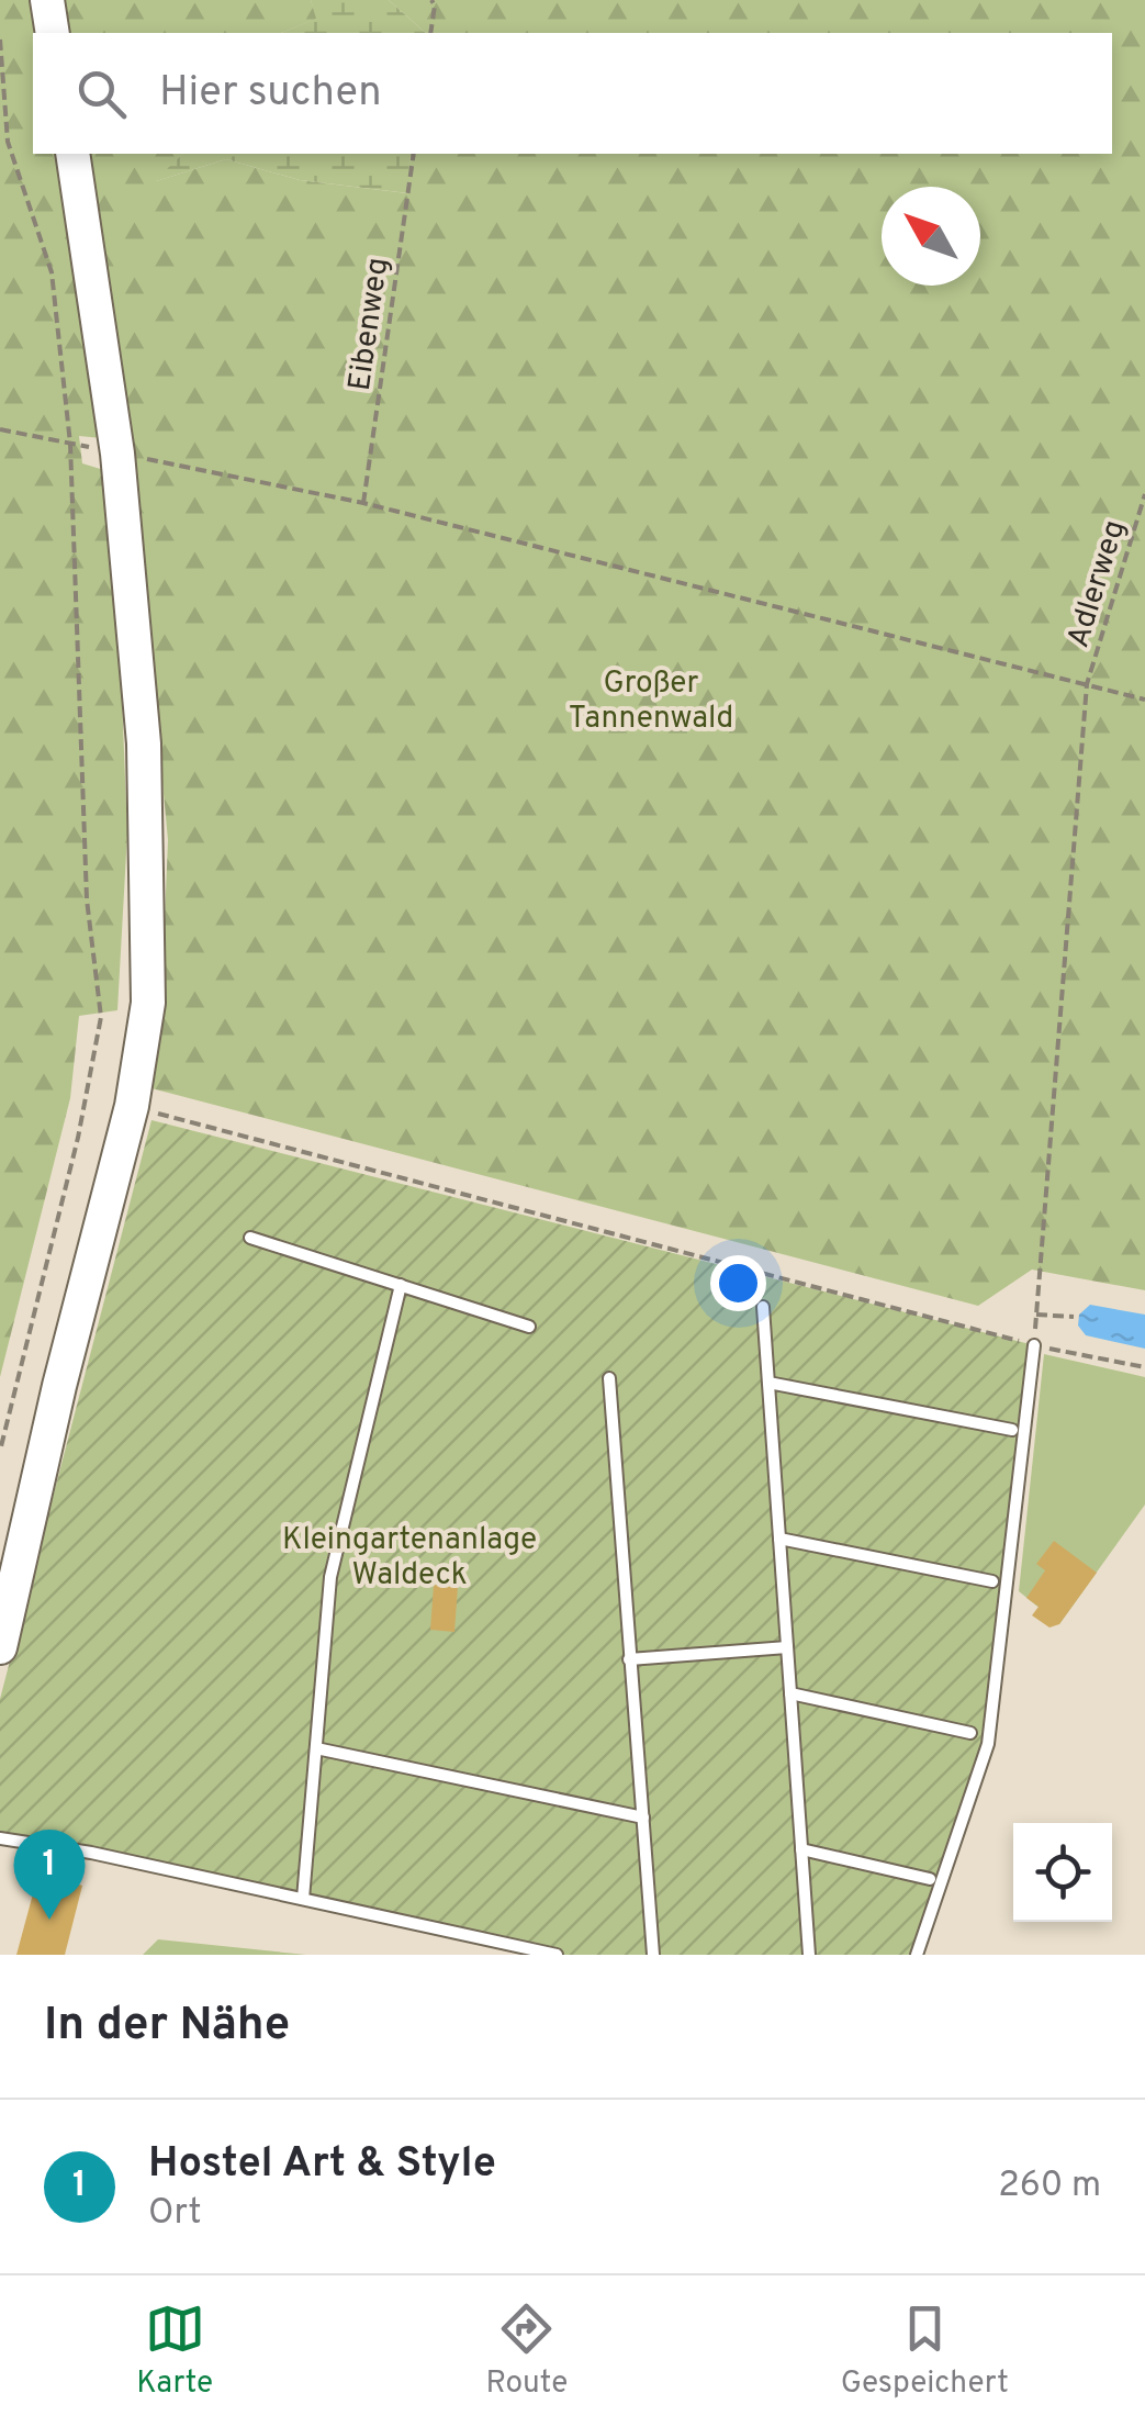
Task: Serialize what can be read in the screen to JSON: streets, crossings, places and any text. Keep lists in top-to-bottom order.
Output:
{
  "streets": {
    "path": ["Eibenweg", "Adlerweg"]
  },
  "parks": ["Großer Tannenwald", "Kleingartenanlage Waldeck"],
  "north": "top left",
  "page": {
    "search": "Hier suchen",
    "pins": "1",
    "heading": "In der Nähe",
    "list": [
      {
        "mark": "1",
        "name": "Hostel Art & Style",
        "note": "Ort",
        "value": "260 m"
      }
    ],
    "nav": ["Karte", "Route", "Gespeichert"]
  }
}
